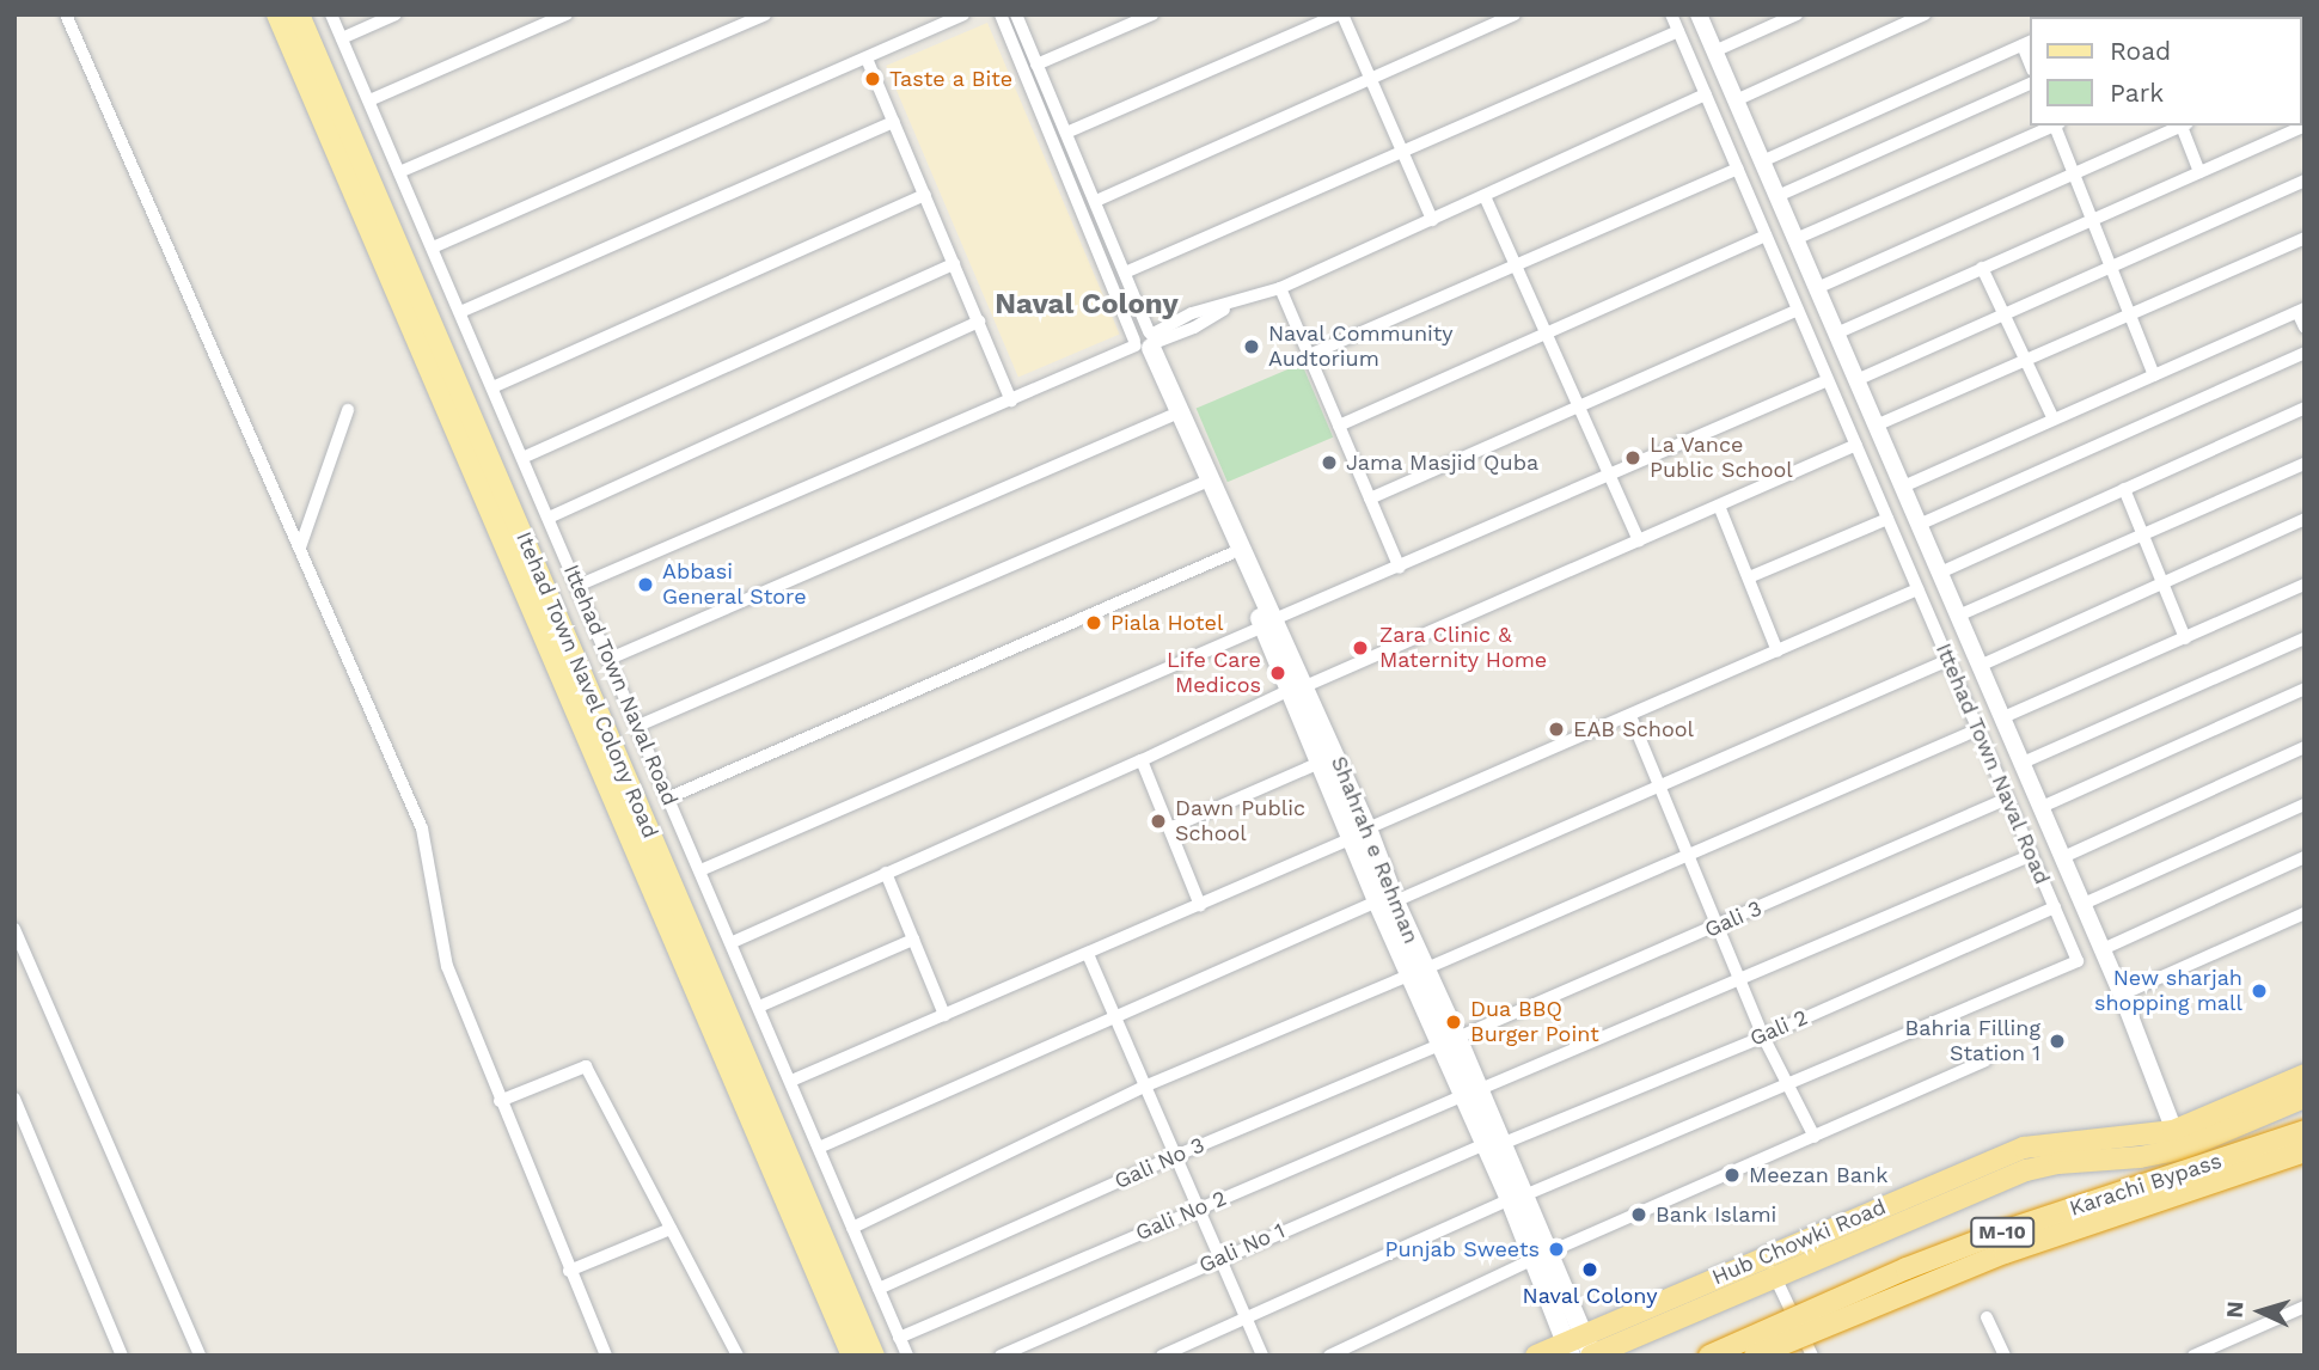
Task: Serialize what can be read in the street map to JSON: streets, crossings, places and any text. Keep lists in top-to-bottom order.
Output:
{
  "streets": {
    "highway": ["Karachi Bypass", "M-10", "Hub Chowki Road"],
    "main road": ["Itehad Town Navel Colony Road", "Shahrah e Rehman"],
    "street": [
      "Ittehad Town Naval Road",
      "Gali 3",
      "Gali 2",
      "Gali No 3",
      "Gali No 2",
      "Gali No 1"
    ]
  },
  "crossings": [
    ["Ittehad Town Naval Road", "Shahrah e Rehman"],
    ["Ittehad Town Naval Road", "Gali 3"],
    ["Ittehad Town Naval Road", "Gali 2"],
    ["Ittehad Town Naval Road", "Gali No 3"],
    ["Ittehad Town Naval Road", "Gali No 2"],
    ["Shahrah e Rehman", "Gali 3"],
    ["Shahrah e Rehman", "Gali 2"],
    ["Shahrah e Rehman", "Gali No 3"],
    ["Shahrah e Rehman", "Gali No 2"],
    ["Shahrah e Rehman", "Hub Chowki Road"],
    ["Shahrah e Rehman", "Gali No 1"],
    ["Gali 3", "Gali No 3"],
    ["Gali 2", "Gali No 1"]
  ],
  "districts": ["Naval Colony"],
  "places": [
    "Taste a Bite",
    "Naval Community Audtorium",
    "La Vance Public School",
    "Jama Masjid Quba",
    "Abbasi General Store",
    "Piala Hotel",
    "Zara Clinic & Maternity Home",
    "Life Care Medicos",
    "EAB School",
    "Dawn Public School",
    "New sharjah shopping mall",
    "Dua BBQ Burger Point",
    "Bahria Filling Station 1",
    "Meezan Bank",
    "Bank Islami",
    "Punjab Sweets",
    "Naval Colony"
  ],
  "legend": ["Road", "Park"],
  "north": "left"
}
